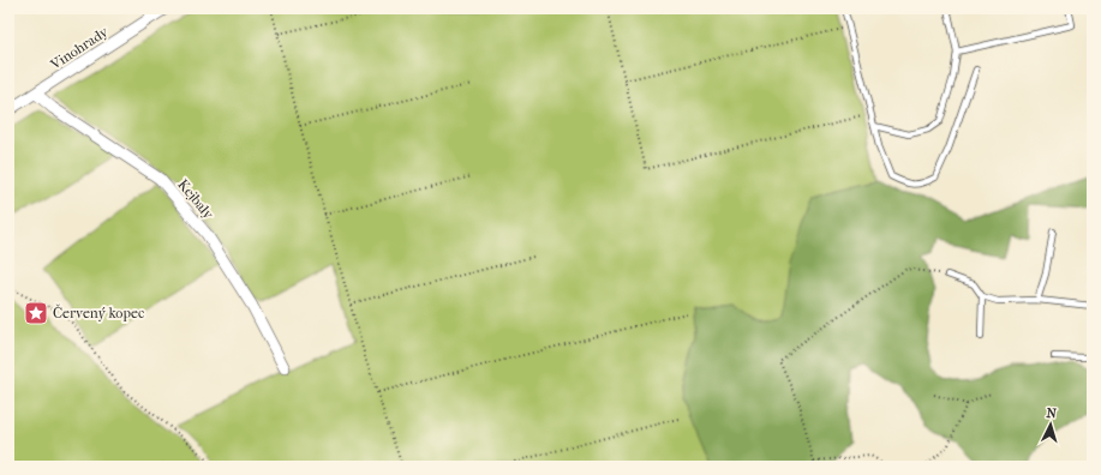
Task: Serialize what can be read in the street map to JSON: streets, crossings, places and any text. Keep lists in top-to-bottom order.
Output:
{
  "streets": {
    "street": ["Vinohrady", "Kejbaly"]
  },
  "crossings": [
    ["Vinohrady", "Kejbaly"]
  ],
  "places": {
    "place": ["Červený kopec"]
  },
  "north": "top"
}
